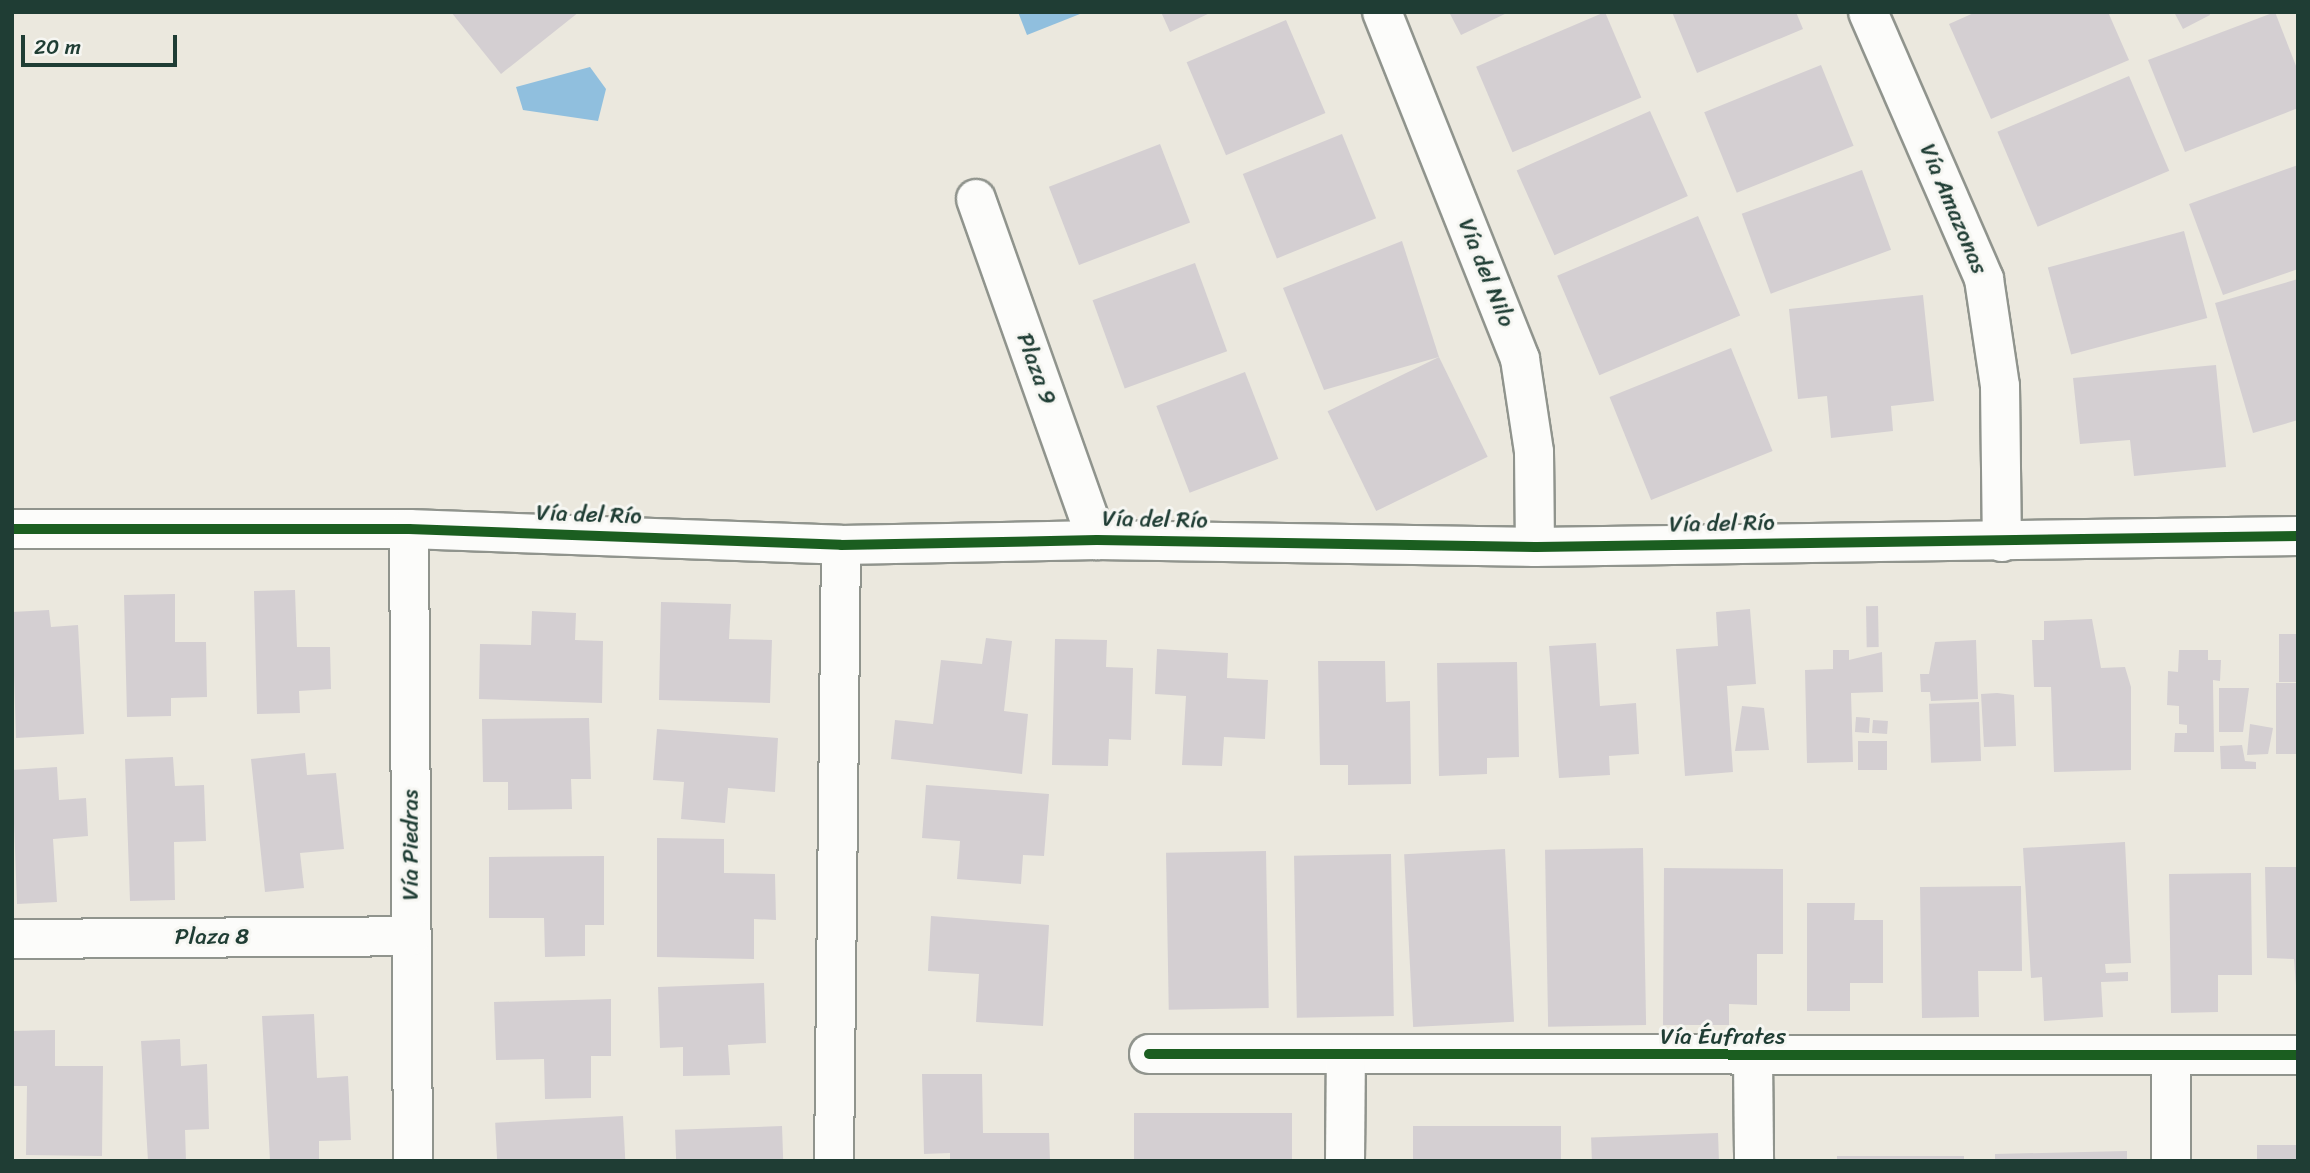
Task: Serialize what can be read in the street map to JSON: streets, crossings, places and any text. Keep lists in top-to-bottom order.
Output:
{
  "streets": {
    "street": [
      "Vía Amazonas",
      "Vía del Nilo",
      "Plaza 9",
      "Vía del Río",
      "Vía Piedras",
      "Plaza 8",
      "Vía Éufrates"
    ]
  },
  "crossings": [
    ["Vía Amazonas", "Vía del Río"],
    ["Vía del Nilo", "Vía del Río"],
    ["Plaza 9", "Vía del Río"],
    ["Vía del Río", "Vía Piedras"],
    ["Vía Piedras", "Plaza 8"]
  ],
  "scale_bar": "20 m"
}
